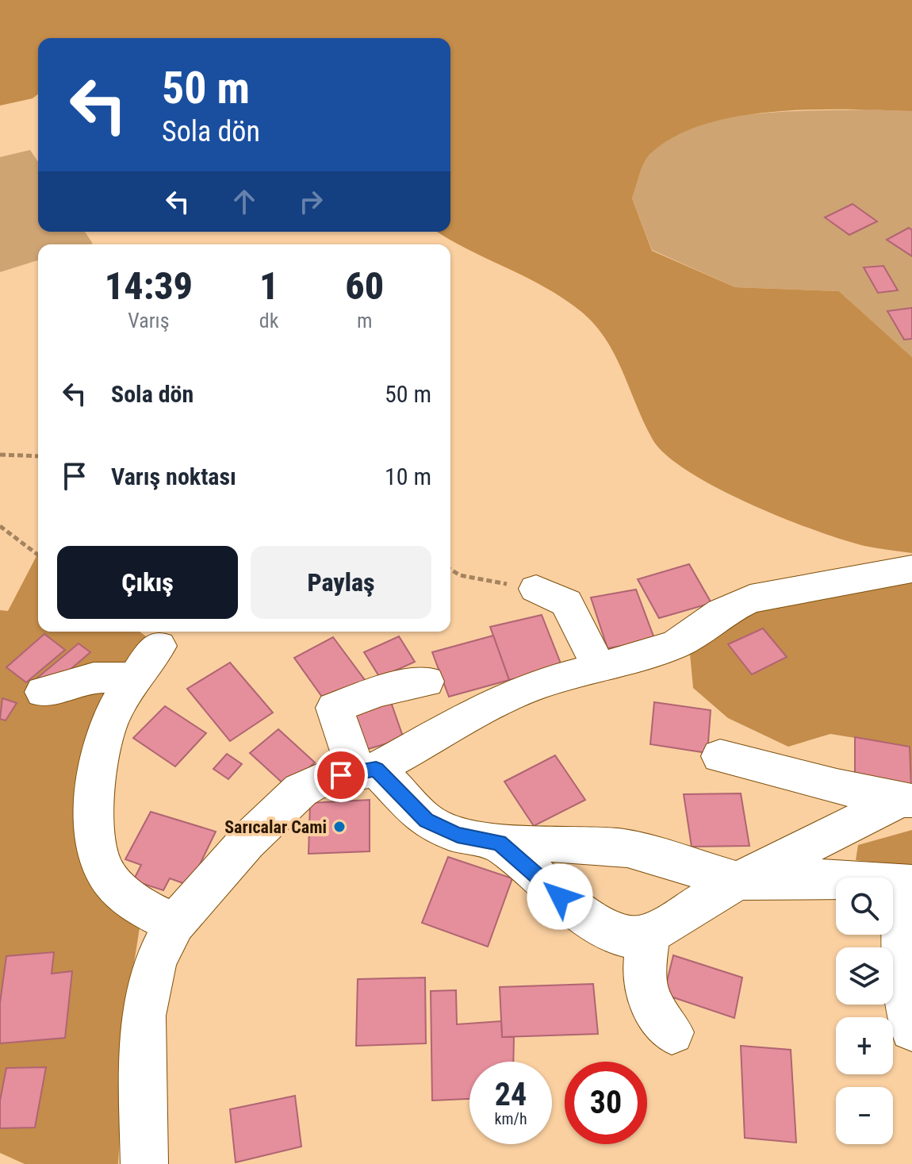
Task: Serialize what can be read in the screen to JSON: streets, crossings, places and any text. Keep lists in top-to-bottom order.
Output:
{
  "places": ["Sarıcalar Cami"],
  "page": {
    "turn": ["50 m", "Sola dön"],
    "eta": [
      "14:39",
      "Varış",
      "1",
      "dk",
      "60",
      "m"
    ],
    "list": [
      {
        "name": "Sola dön",
        "value": "50 m"
      },
      {
        "name": "Varış noktası",
        "value": "10 m"
      }
    ],
    "buttons": ["Çıkış", "Paylaş"],
    "map_buttons": ["+", "−"],
    "speed": "24 km/h",
    "limit": "30"
  }
}
